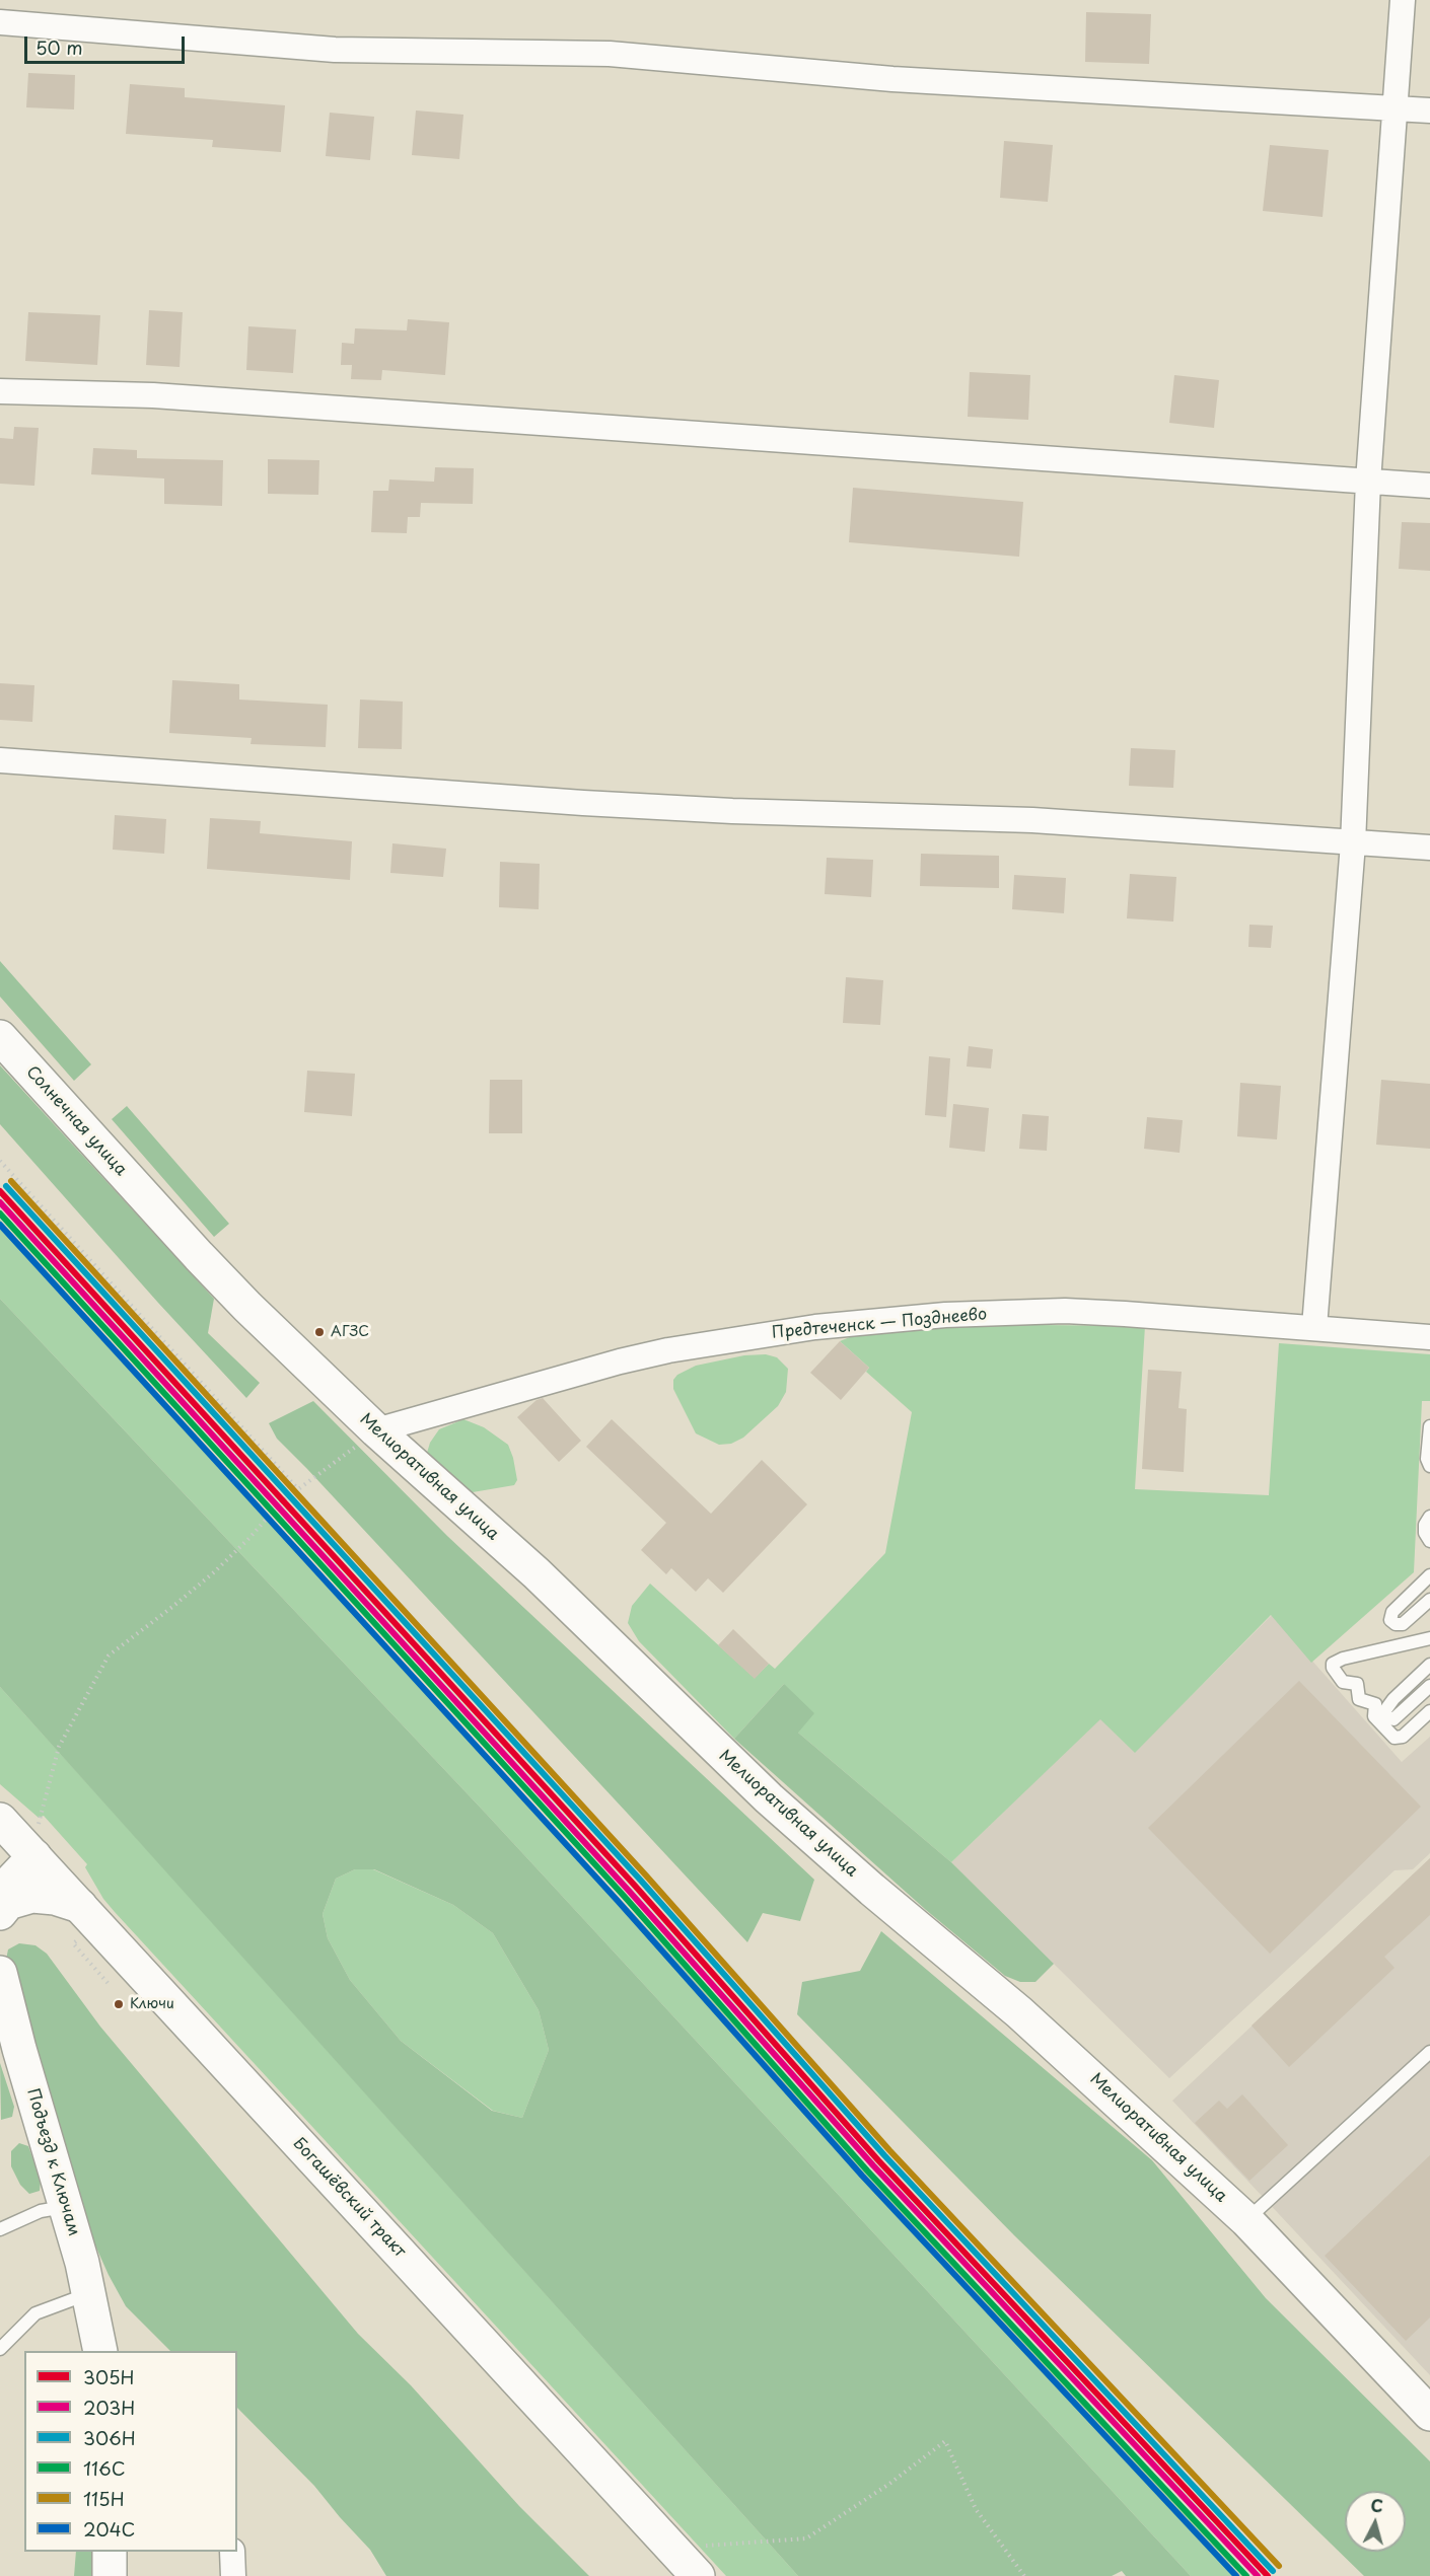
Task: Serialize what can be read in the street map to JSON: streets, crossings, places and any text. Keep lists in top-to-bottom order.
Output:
{
  "streets": {
    "street": [
      "Солнечная улица",
      "Предтеченск — Позднеево",
      "Мелиоративная улица",
      "Подъезд к Ключам",
      "Богашёвский тракт"
    ]
  },
  "crossings": [
    ["Солнечная улица", "Мелиоративная улица"],
    ["Предтеченск — Позднеево", "Мелиоративная улица"]
  ],
  "places": ["АГЗС", "Ключи"],
  "lines": [
    "transit line 115Н",
    "transit line 306Н",
    "transit line 305Н",
    "transit line 203Н",
    "transit line 116С",
    "transit line 204С"
  ],
  "legend": [
    "305Н",
    "203Н",
    "306Н",
    "116С",
    "115Н",
    "204С"
  ],
  "scale_bar": "50 m",
  "north": "top"
}
